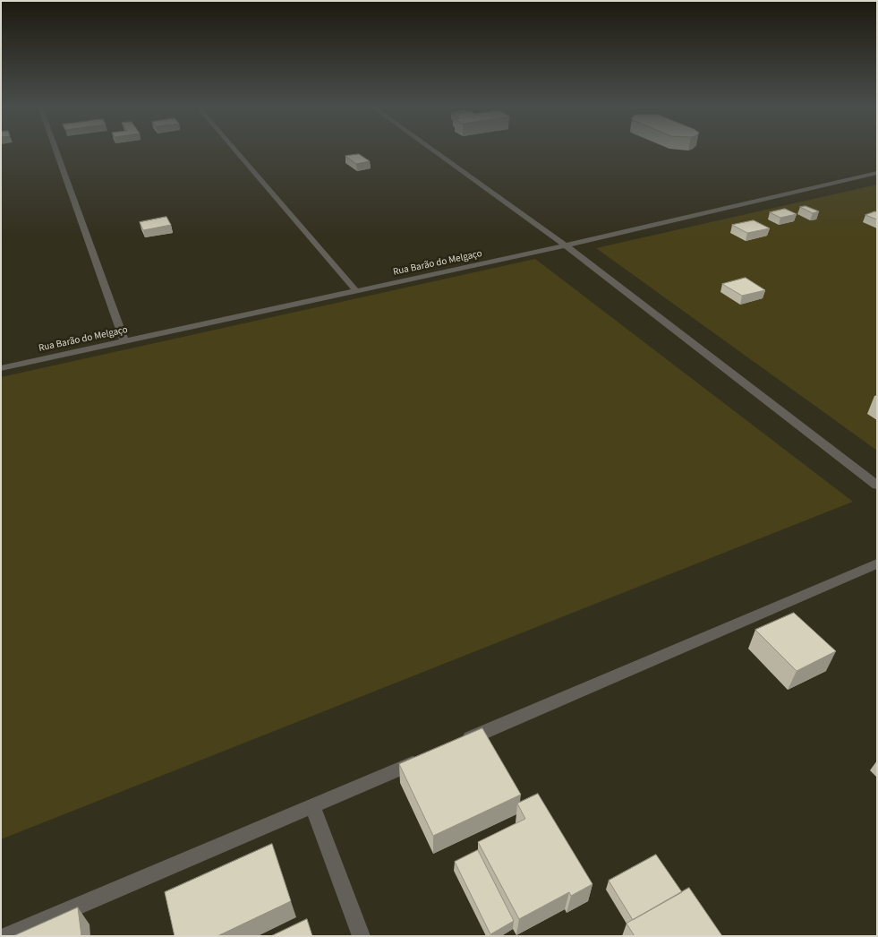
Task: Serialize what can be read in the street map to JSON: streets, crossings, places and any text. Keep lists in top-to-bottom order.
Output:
{
  "streets": {
    "street": ["Rua Barão do Melgaço"]
  }
}
